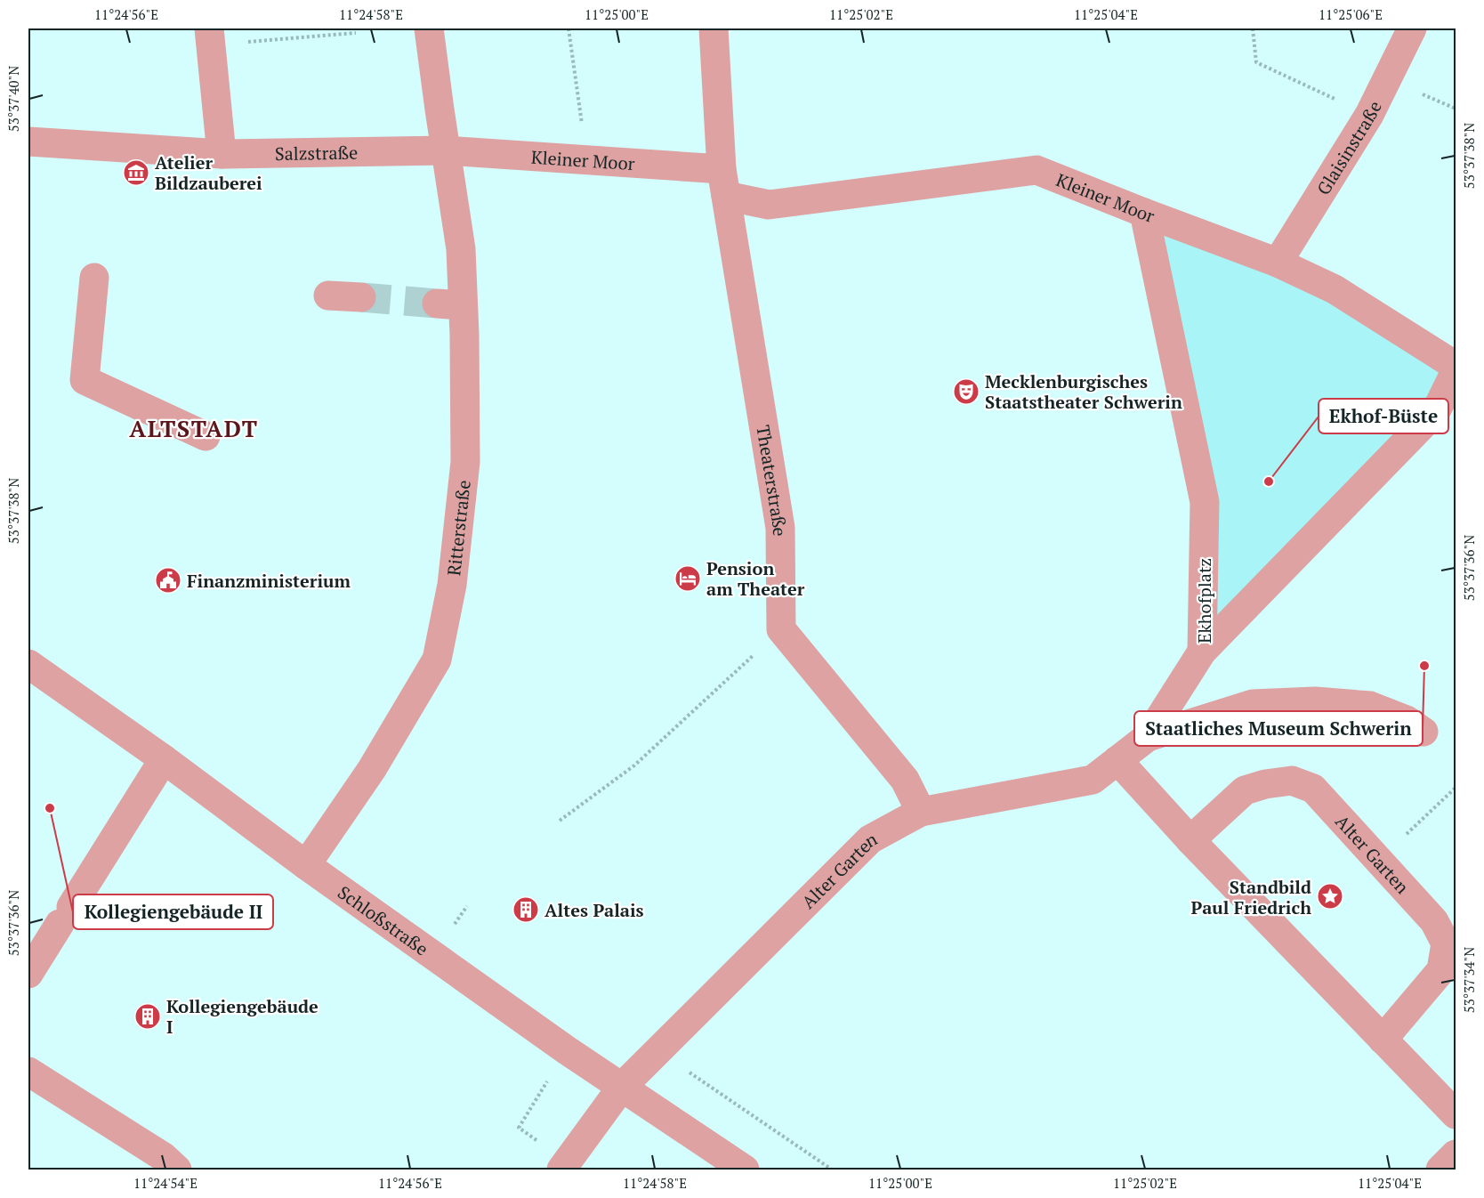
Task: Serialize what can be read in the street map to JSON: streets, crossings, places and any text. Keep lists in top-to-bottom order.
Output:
{
  "streets": {
    "street": [
      "Glaisinstraße",
      "Salzstraße",
      "Kleiner Moor",
      "Theaterstraße",
      "Ritterstraße",
      "Ekhofplatz",
      "Alter Garten",
      "Schloßstraße"
    ]
  },
  "crossings": [
    ["Glaisinstraße", "Kleiner Moor"],
    ["Salzstraße", "Kleiner Moor"],
    ["Salzstraße", "Ritterstraße"],
    ["Kleiner Moor", "Theaterstraße"],
    ["Kleiner Moor", "Ritterstraße"],
    ["Kleiner Moor", "Ekhofplatz"],
    ["Ritterstraße", "Schloßstraße"],
    ["Ekhofplatz", "Alter Garten"],
    ["Alter Garten", "Schloßstraße"]
  ],
  "districts": ["ALTSTADT"],
  "places": {
    "museum": ["Atelier Bildzauberei"],
    "theatre": ["Mecklenburgisches Staatstheater Schwerin"],
    "other": ["Ekhof-Büste", "Staatliches Museum Schwerin", "Kollegiengebäude II"],
    "hotel": ["Pension am Theater"],
    "public building": ["Finanzministerium"],
    "place": ["Standbild Paul Friedrich"],
    "building": ["Altes Palais", "Kollegiengebäude I"]
  },
  "coordinates": [
    "11°24'56\"E",
    "11°24'58\"E",
    "11°25'00\"E",
    "11°25'02\"E",
    "11°25'04\"E",
    "11°25'06\"E",
    "53°37'40\"N",
    "53°37'38\"N",
    "53°37'36\"N",
    "53°37'34\"N",
    "11°24'54\"E"
  ]
}
